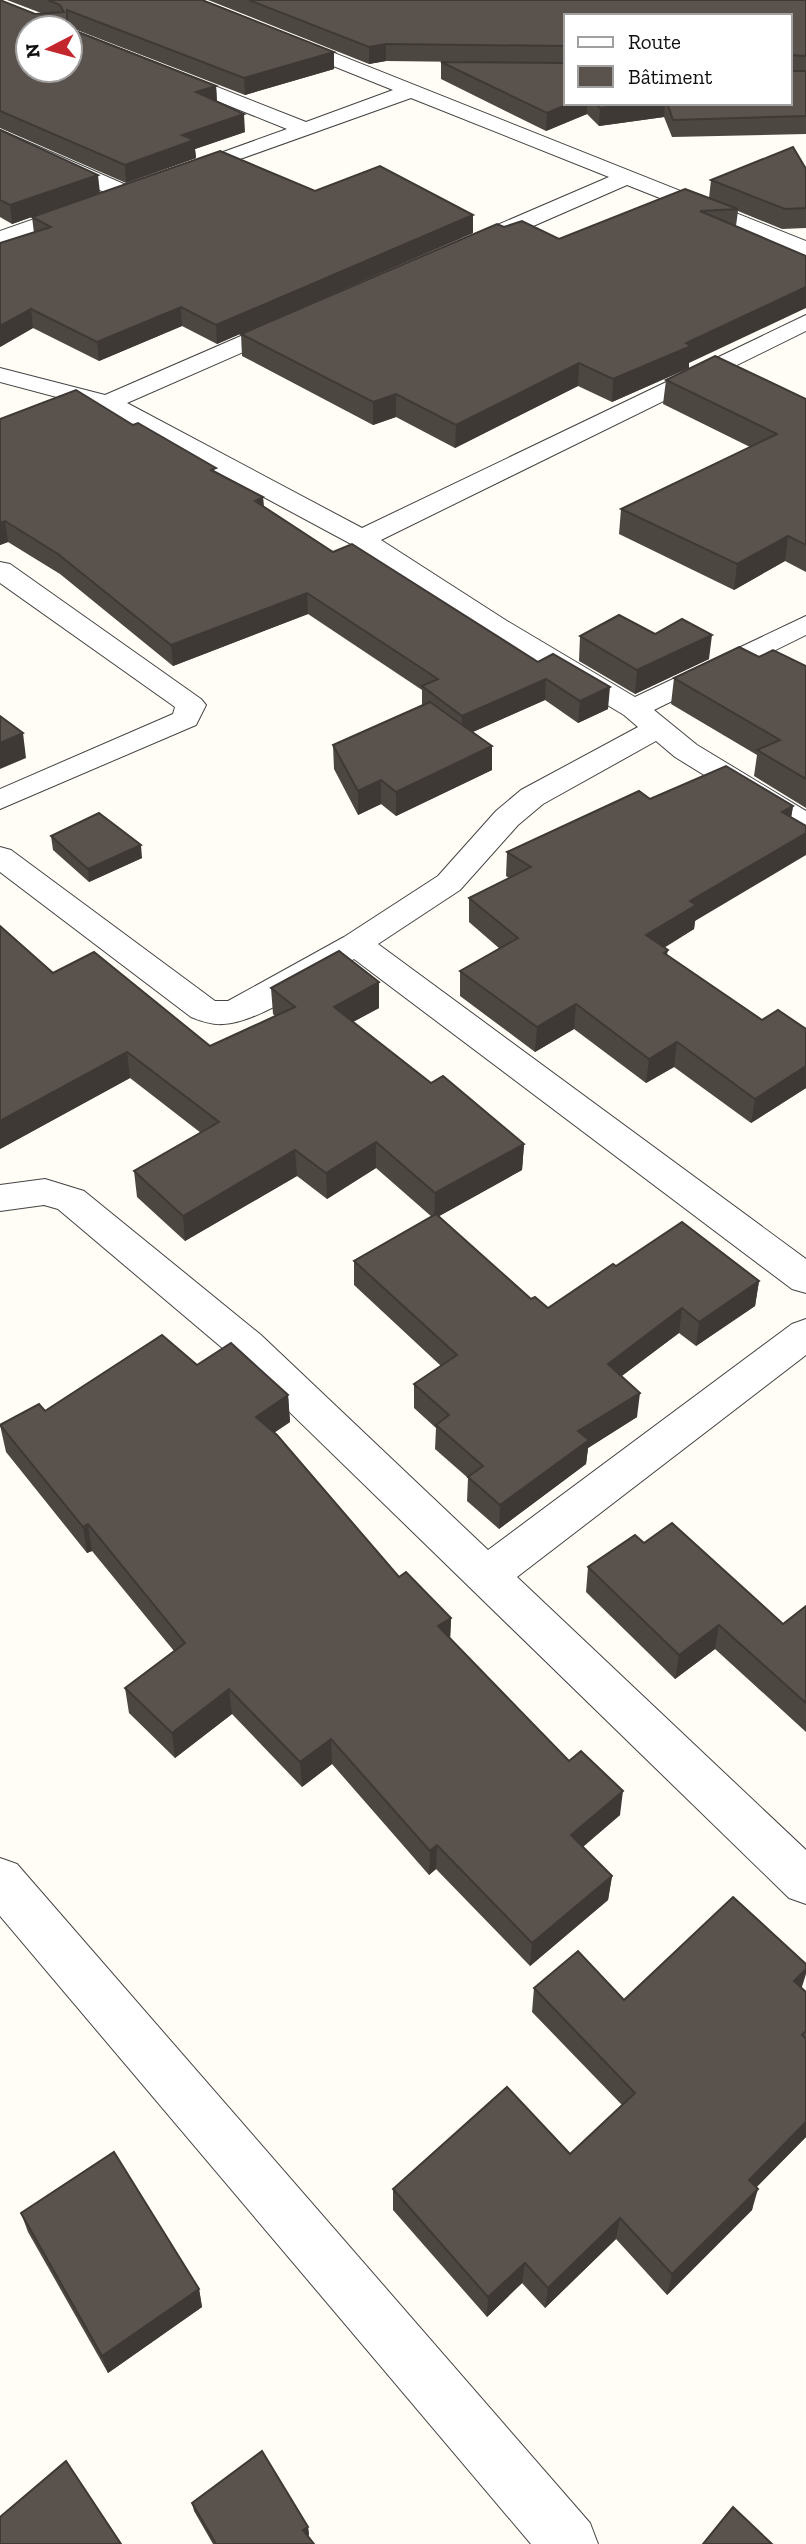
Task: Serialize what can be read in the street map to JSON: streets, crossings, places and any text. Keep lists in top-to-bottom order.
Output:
{
  "legend": ["Route", "Bâtiment"],
  "north": "left"
}
